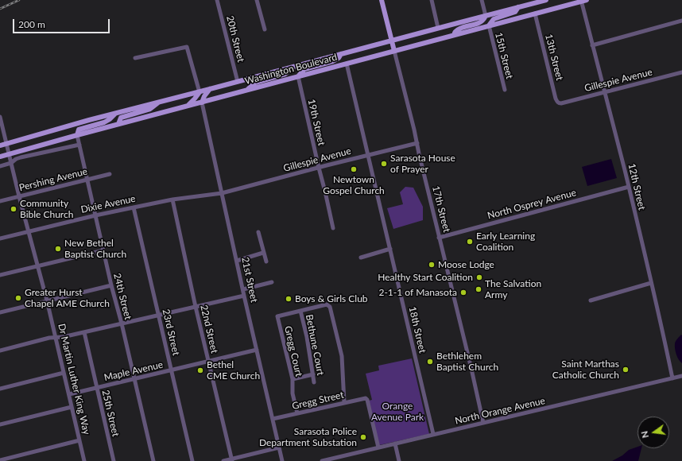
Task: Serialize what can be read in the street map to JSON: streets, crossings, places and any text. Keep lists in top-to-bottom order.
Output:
{
  "streets": {
    "main road": ["Washington Boulevard", "17th Street"],
    "street": [
      "20th Street",
      "15th Street",
      "13th Street",
      "Gillespie Avenue",
      "19th Street",
      "Pershing Avenue",
      "12th Street",
      "Dixie Avenue",
      "North Osprey Avenue",
      "21st Street",
      "24th Street",
      "22nd Street",
      "18th Street",
      "23rd Street",
      "Bethune Court",
      "Gregg Court",
      "Maple Avenue",
      "Dr Martin Luther King Way",
      "Gregg Street",
      "North Orange Avenue",
      "25th Street"
    ]
  },
  "crossings": [
    ["20th Street", "Washington Boulevard"],
    ["15th Street", "Washington Boulevard"],
    ["13th Street", "Washington Boulevard"],
    ["13th Street", "Gillespie Avenue"],
    ["Washington Boulevard", "19th Street"],
    ["Washington Boulevard", "12th Street"],
    ["Washington Boulevard", "17th Street"],
    ["Washington Boulevard", "21st Street"],
    ["Washington Boulevard", "24th Street"],
    ["Washington Boulevard", "18th Street"],
    ["Washington Boulevard", "Dr Martin Luther King Way"],
    ["Gillespie Avenue", "19th Street"],
    ["Gillespie Avenue", "12th Street"],
    ["Gillespie Avenue", "Dixie Avenue"],
    ["Gillespie Avenue", "17th Street"],
    ["Gillespie Avenue", "21st Street"],
    ["Gillespie Avenue", "18th Street"],
    ["Pershing Avenue", "24th Street"],
    ["Pershing Avenue", "Dr Martin Luther King Way"],
    ["12th Street", "North Osprey Avenue"],
    ["12th Street", "North Orange Avenue"],
    ["Dixie Avenue", "21st Street"],
    ["Dixie Avenue", "24th Street"],
    ["Dixie Avenue", "22nd Street"],
    ["Dixie Avenue", "23rd Street"],
    ["Dixie Avenue", "Dr Martin Luther King Way"],
    ["North Osprey Avenue", "17th Street"],
    ["17th Street", "North Orange Avenue"],
    ["21st Street", "Maple Avenue"],
    ["21st Street", "Gregg Street"],
    ["24th Street", "Maple Avenue"],
    ["22nd Street", "Maple Avenue"],
    ["18th Street", "North Orange Avenue"],
    ["23rd Street", "Maple Avenue"],
    ["Bethune Court", "Gregg Court"],
    ["Gregg Court", "Gregg Street"],
    ["Maple Avenue", "Dr Martin Luther King Way"],
    ["Maple Avenue", "25th Street"],
    ["Gregg Street", "North Orange Avenue"]
  ],
  "parks": ["Orange Avenue Park"],
  "places": [
    "Sarasota House of Prayer",
    "Newtown Gospel Church",
    "Community Bible Church",
    "Early Learning Coalition",
    "New Bethel Baptist Church",
    "Moose Lodge",
    "Healthy Start Coalition",
    "The Salvation Army",
    "2-1-1 of Manasota",
    "Greater Hurst Chapel AME Church",
    "Boys & Girls Club",
    "Bethlehem Baptist Church",
    "Saint Marthas Catholic Church",
    "Bethel CME Church",
    "Sarasota Police Department Substation"
  ],
  "scale_bar": "200 m",
  "north": "left"
}
